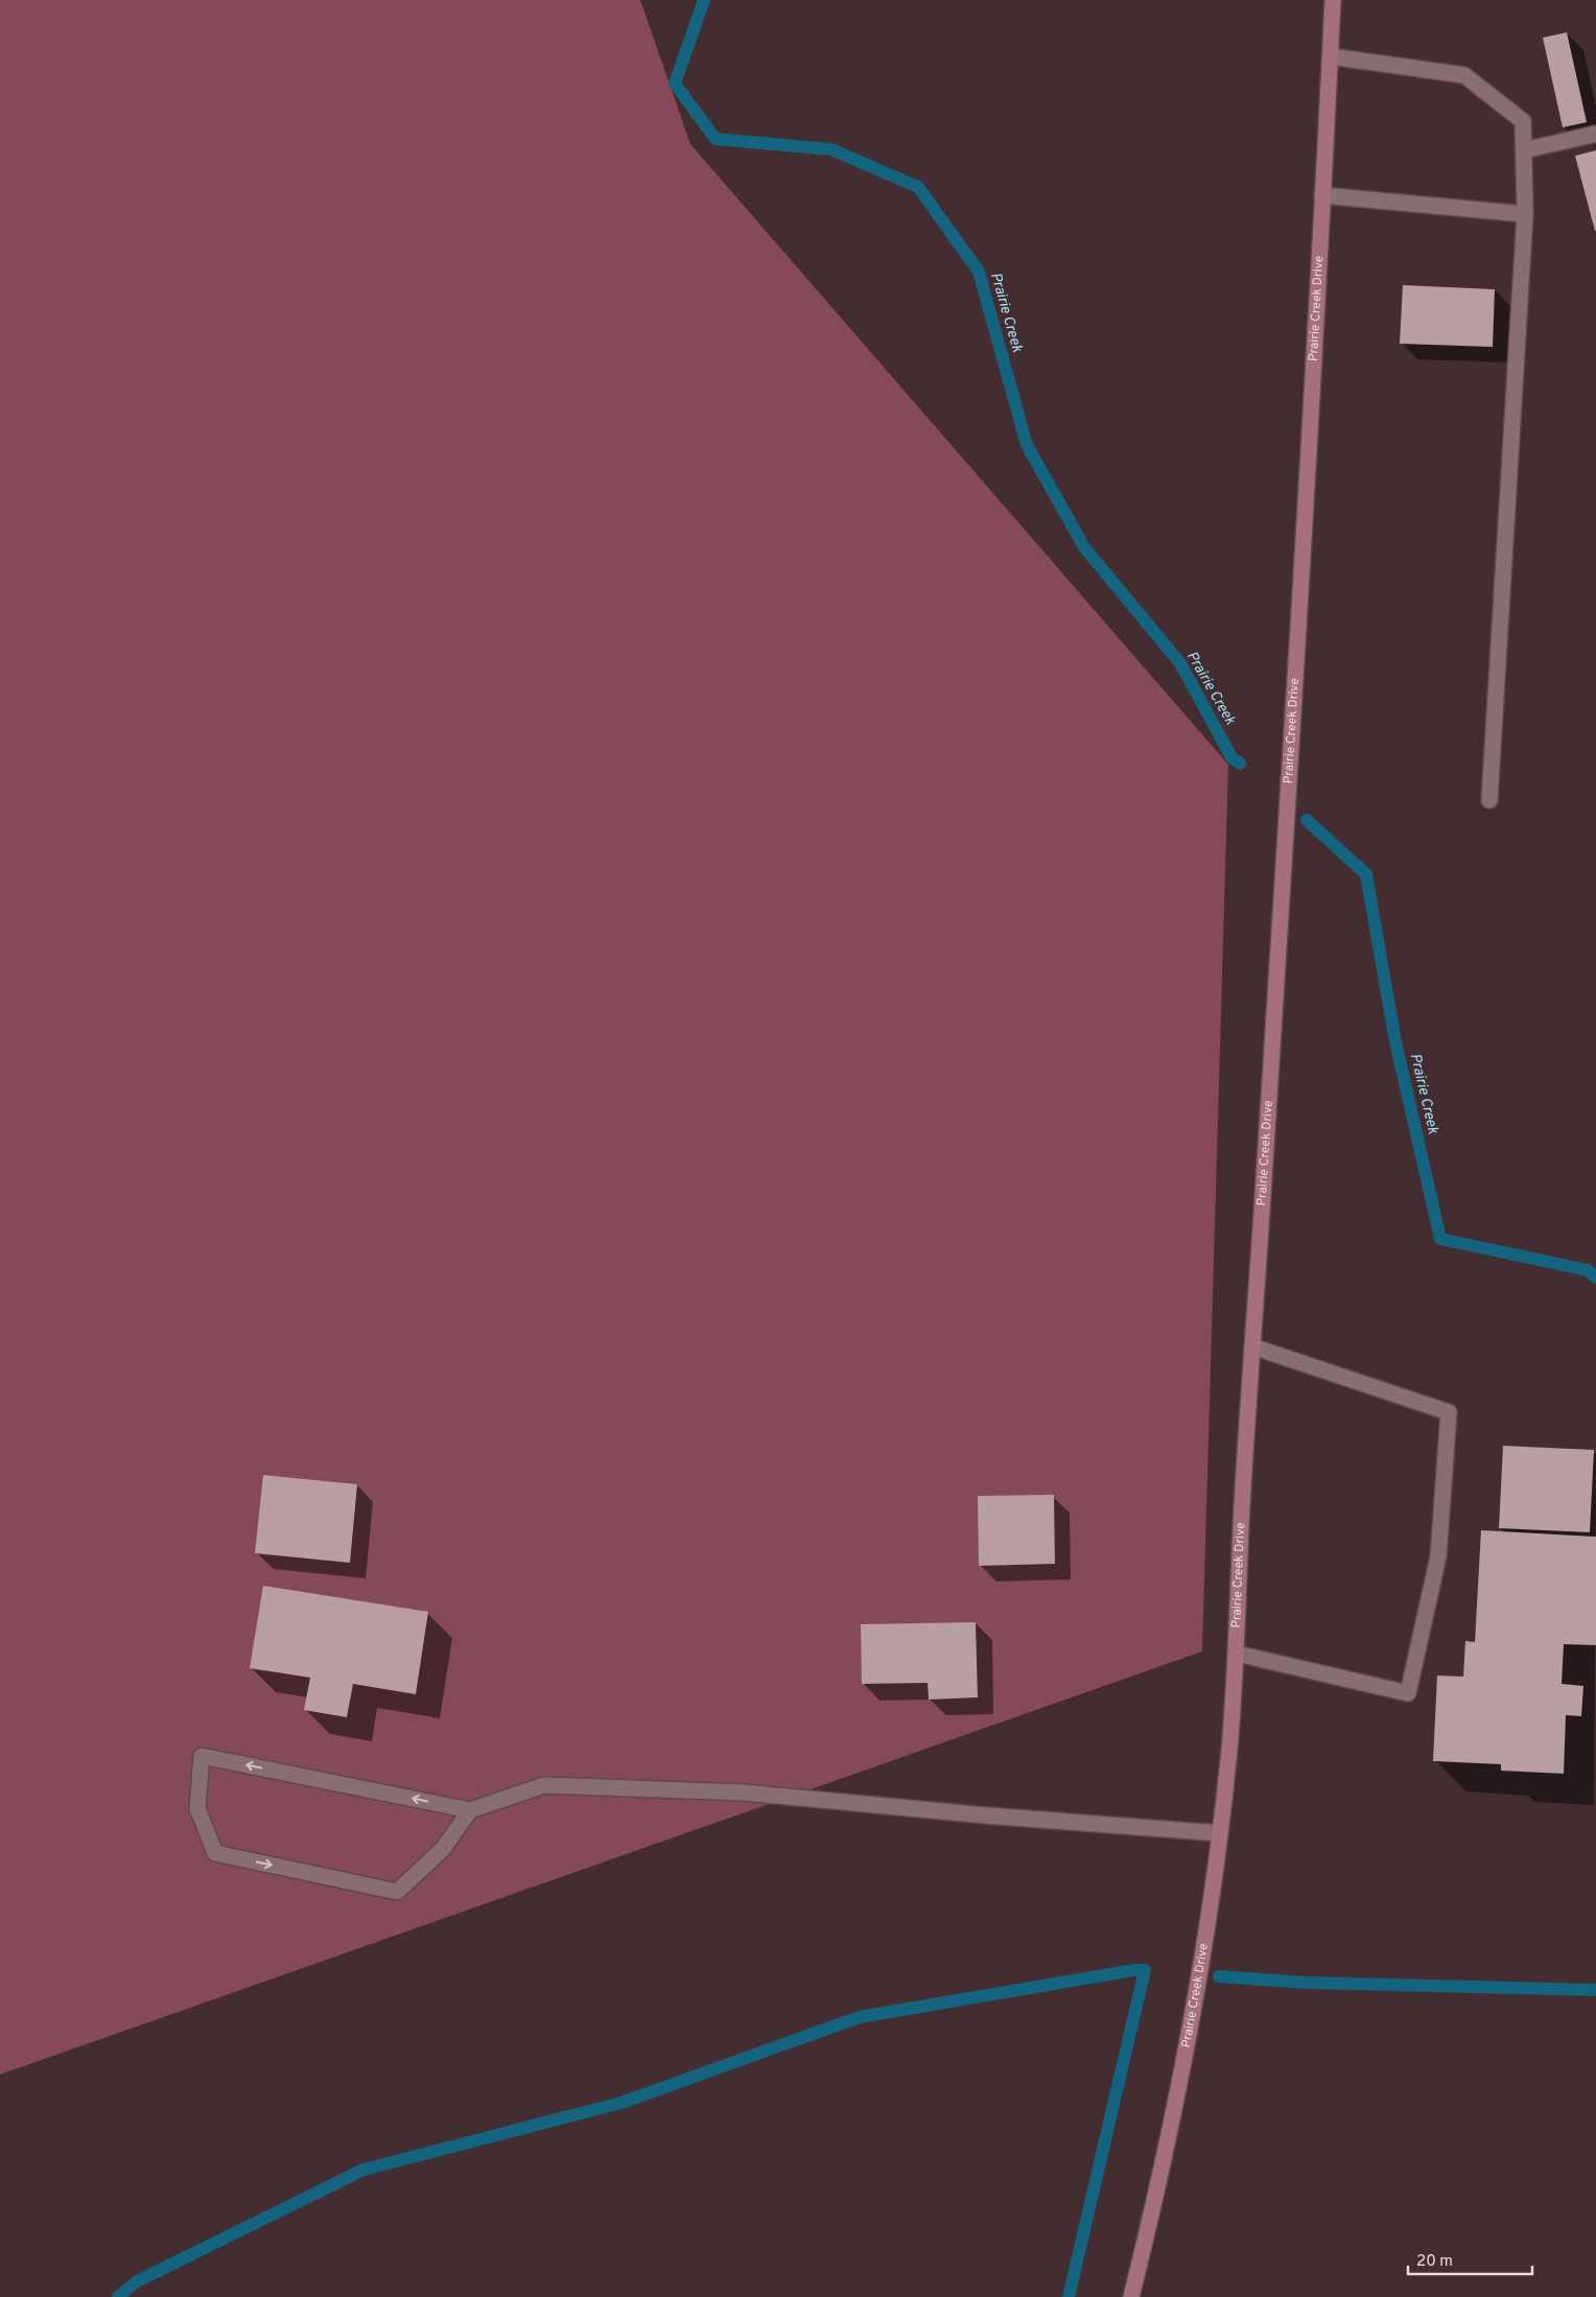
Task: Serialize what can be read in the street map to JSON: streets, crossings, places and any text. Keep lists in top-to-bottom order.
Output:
{
  "streets": {
    "main road": ["Prairie Creek Drive"]
  },
  "water": ["Prairie Creek"],
  "scale_bar": "20 m"
}
